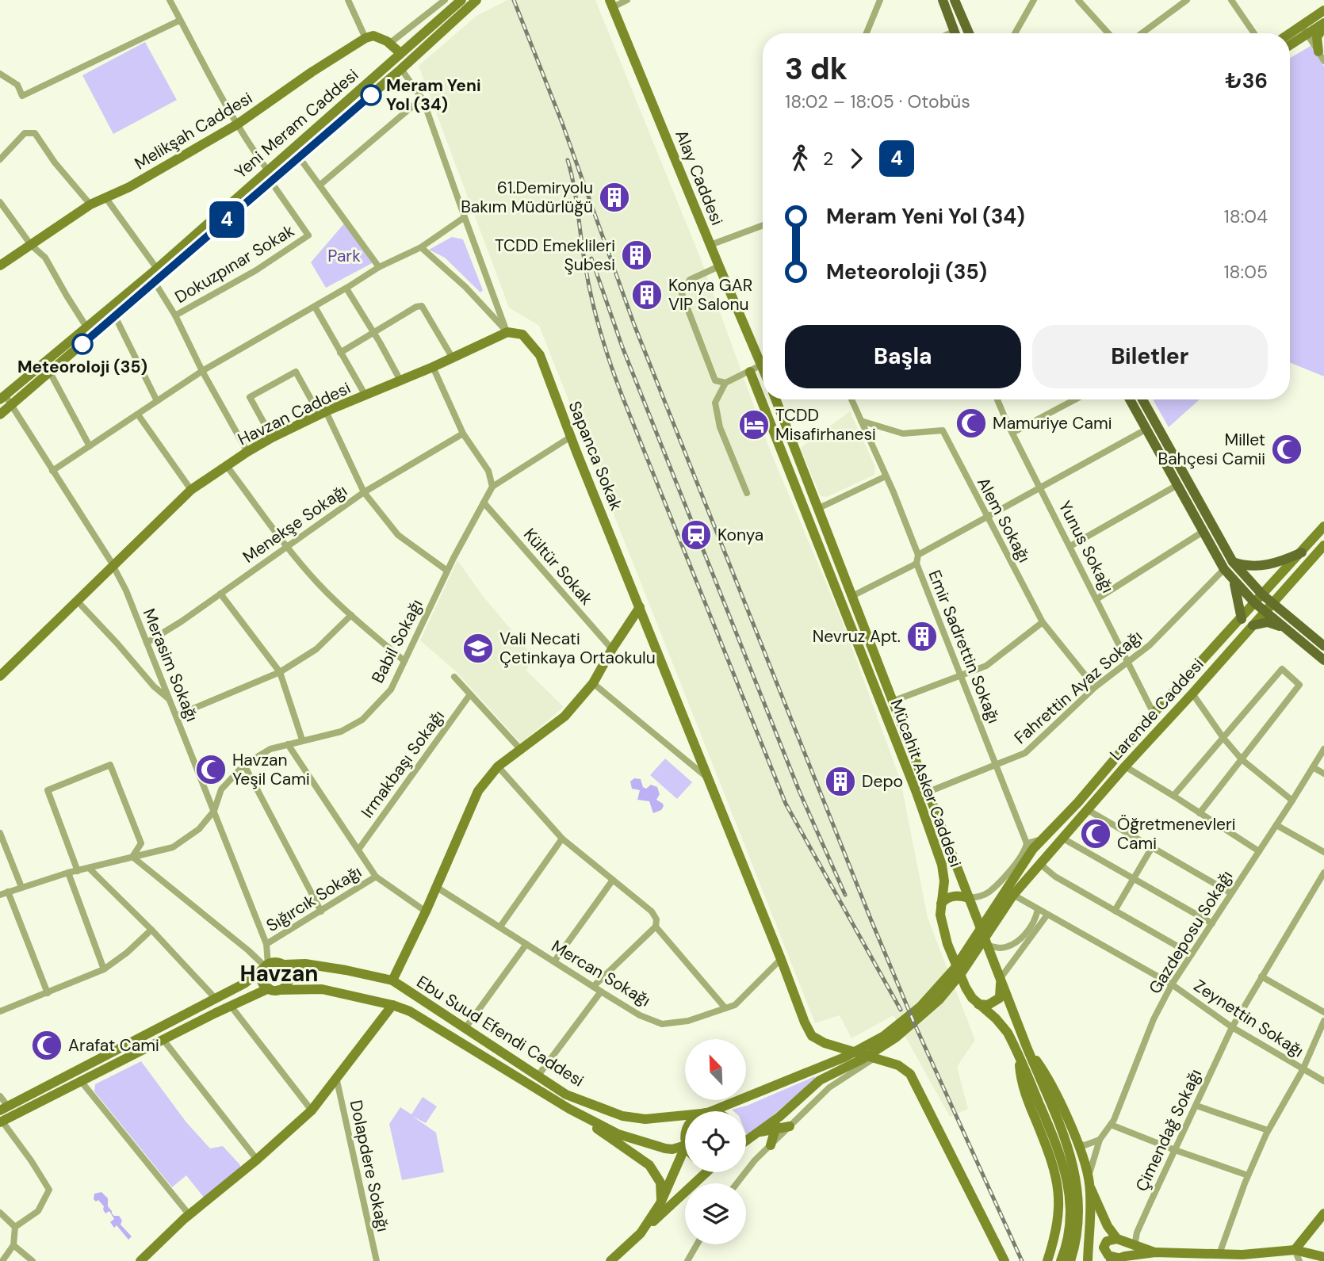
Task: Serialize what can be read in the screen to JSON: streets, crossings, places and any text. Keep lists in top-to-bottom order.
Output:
{
  "streets": {
    "main road": [
      "Yeni Meram Caddesi",
      "Melikşah Caddesi",
      "Alay Caddesi",
      "Havzan Caddesi",
      "Sapanca Sokak",
      "Larende Caddesi",
      "Mücahit Asker Caddesi",
      "Ebu Suud Efendi Caddesi"
    ],
    "street": [
      "Dokuzpınar Sokak",
      "Alem Sokağı",
      "Menekşe Sokağı",
      "Yunus Sokağı",
      "Kültür Sokak",
      "Babil Sokağı",
      "Emir Sadrettin Sokağı",
      "Merasim Sokağı",
      "Fahrettin Ayaz Sokağı",
      "Irmakbaşı Sokağı",
      "Sığırcık Sokağı",
      "Gazdeposu Sokağı",
      "Mercan Sokağı",
      "Zeynettin Sokağı",
      "Çimendağ Sokağı",
      "Dolapdere Sokağı"
    ]
  },
  "crossings": [
    ["Yeni Meram Caddesi", "Dokuzpınar Sokak"],
    ["Yeni Meram Caddesi", "Merasim Sokağı"],
    ["Havzan Caddesi", "Sapanca Sokak"],
    ["Havzan Caddesi", "Merasim Sokağı"],
    ["Sapanca Sokak", "Babil Sokağı"],
    ["Sapanca Sokak", "Mercan Sokağı"],
    ["Alem Sokağı", "Emir Sadrettin Sokağı"],
    ["Alem Sokağı", "Fahrettin Ayaz Sokağı"],
    ["Menekşe Sokağı", "Merasim Sokağı"],
    ["Yunus Sokağı", "Fahrettin Ayaz Sokağı"],
    ["Yunus Sokağı", "Larende Caddesi"],
    ["Kültür Sokak", "Babil Sokağı"],
    ["Babil Sokağı", "Merasim Sokağı"],
    ["Emir Sadrettin Sokağı", "Fahrettin Ayaz Sokağı"],
    ["Emir Sadrettin Sokağı", "Larende Caddesi"],
    ["Merasim Sokağı", "Sığırcık Sokağı"],
    ["Merasim Sokağı", "Ebu Suud Efendi Caddesi"],
    ["Fahrettin Ayaz Sokağı", "Mücahit Asker Caddesi"],
    ["Larende Caddesi", "Zeynettin Sokağı"],
    ["Gazdeposu Sokağı", "Zeynettin Sokağı"],
    ["Zeynettin Sokağı", "Çimendağ Sokağı"]
  ],
  "districts": ["Havzan"],
  "parks": ["Park"],
  "places": {
    "other": ["Meram Yeni Yol (34)", "Meteoroloji (35)"],
    "building": [
      "61.Demiryolu Bakım Müdürlüğü",
      "TCDD Emeklileri Şubesi",
      "Konya GAR VIP Salonu",
      "Nevruz Apt.",
      "Depo"
    ],
    "mosque": [
      "Mamuriye Cami",
      "Millet Bahçesi Camii",
      "Havzan Yeşil Cami",
      "Öğretmenevleri Cami",
      "Arafat Cami"
    ],
    "hotel": ["TCDD Misafirhanesi"],
    "station": ["Konya"],
    "school or university": ["Vali Necati Çetinkaya Ortaokulu"]
  },
  "lines": ["bus line 4"],
  "north": "top left",
  "page": {
    "on_map": "4",
    "heading": ["3 dk", "18:02 – 18:05 · Otobüs", "₺36"],
    "legs": ["2", "4"],
    "list": [
      {
        "name": "Meram Yeni Yol (34)",
        "value": "18:04"
      },
      {
        "name": "Meteoroloji (35)",
        "value": "18:05"
      }
    ],
    "buttons": ["Başla", "Biletler"]
  }
}
